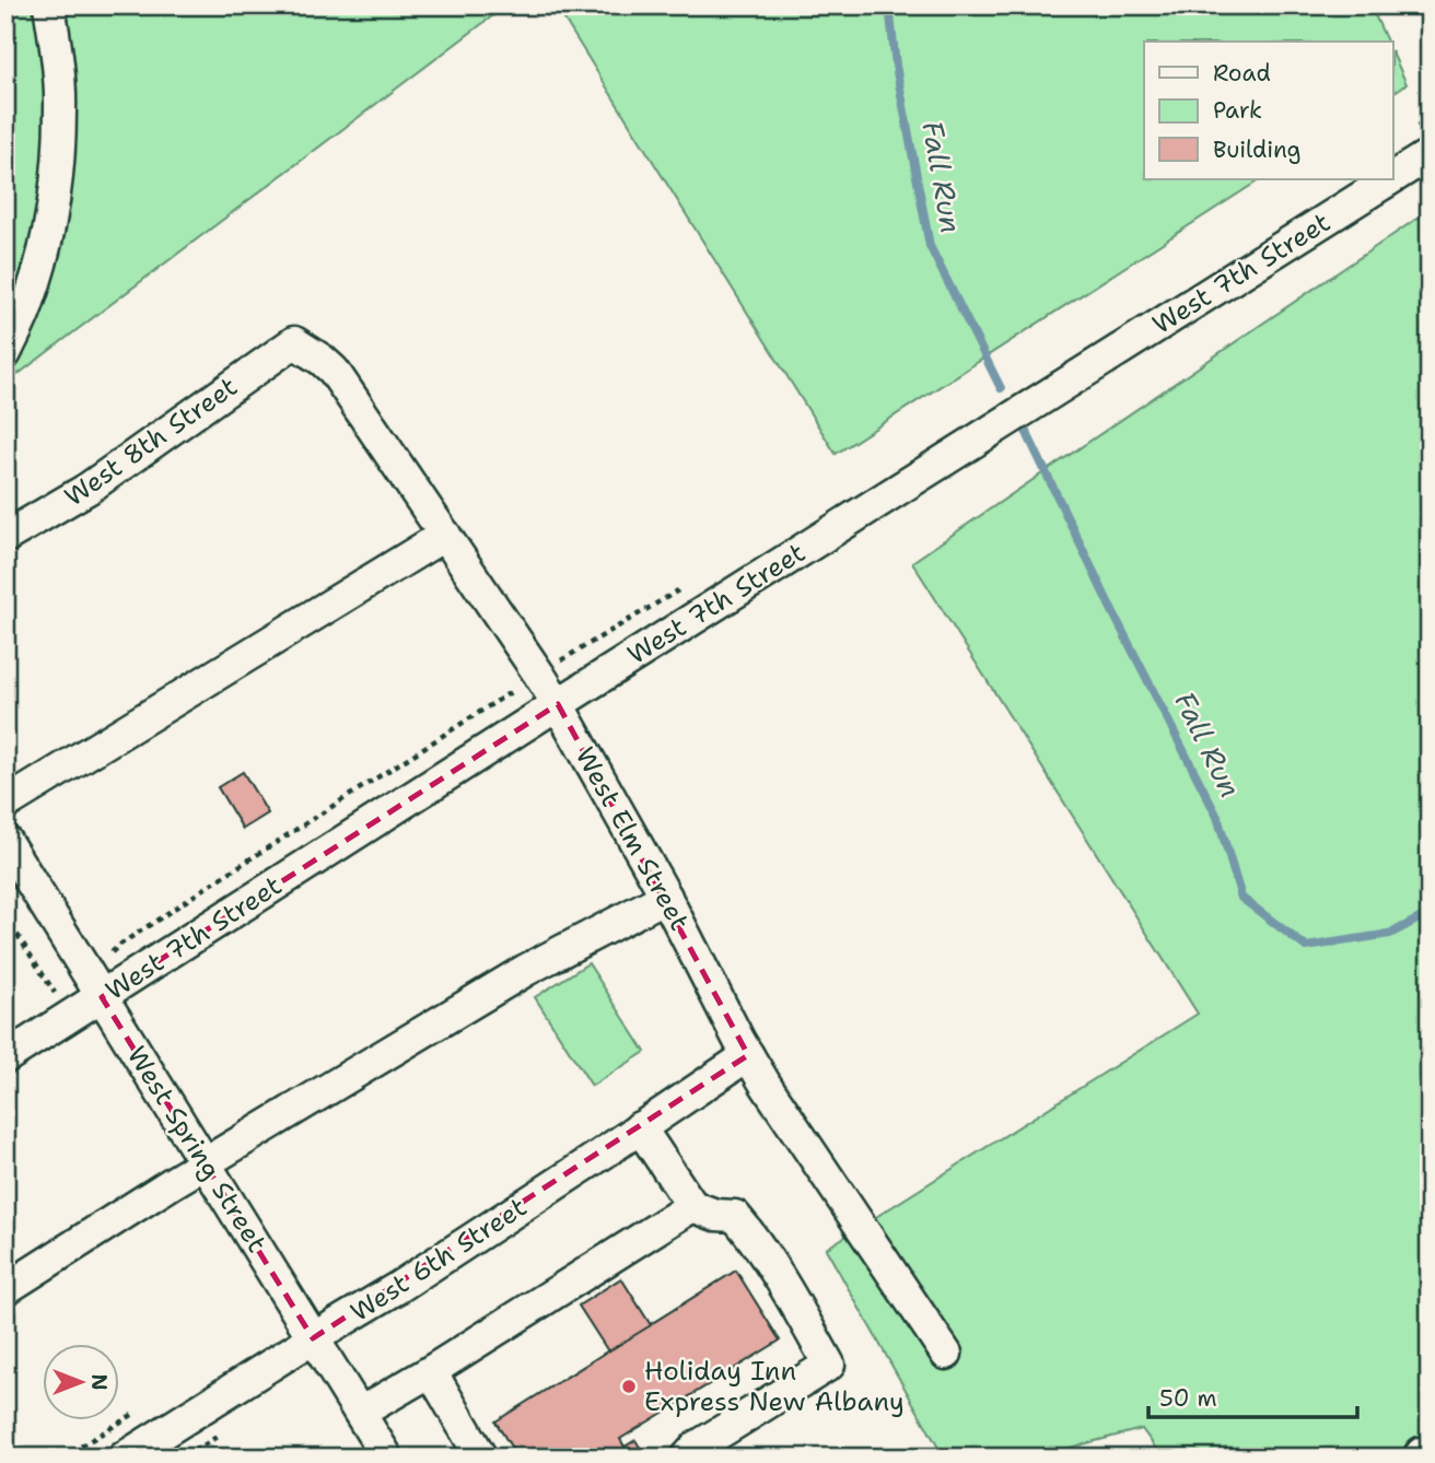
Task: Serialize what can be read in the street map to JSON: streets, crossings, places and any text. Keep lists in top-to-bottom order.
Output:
{
  "streets": {
    "street": [
      "West 7th Street",
      "West 8th Street",
      "West Elm Street",
      "West Spring Street",
      "West 6th Street"
    ]
  },
  "crossings": [
    ["West 7th Street", "West Elm Street"],
    ["West 7th Street", "West Spring Street"],
    ["West 8th Street", "West Elm Street"],
    ["West Elm Street", "West 6th Street"],
    ["West Spring Street", "West 6th Street"]
  ],
  "water": ["Fall Run"],
  "places": ["Holiday Inn Express New Albany"],
  "legend": ["Road", "Park", "Building"],
  "scale_bar": "50 m",
  "north": "right"
}
